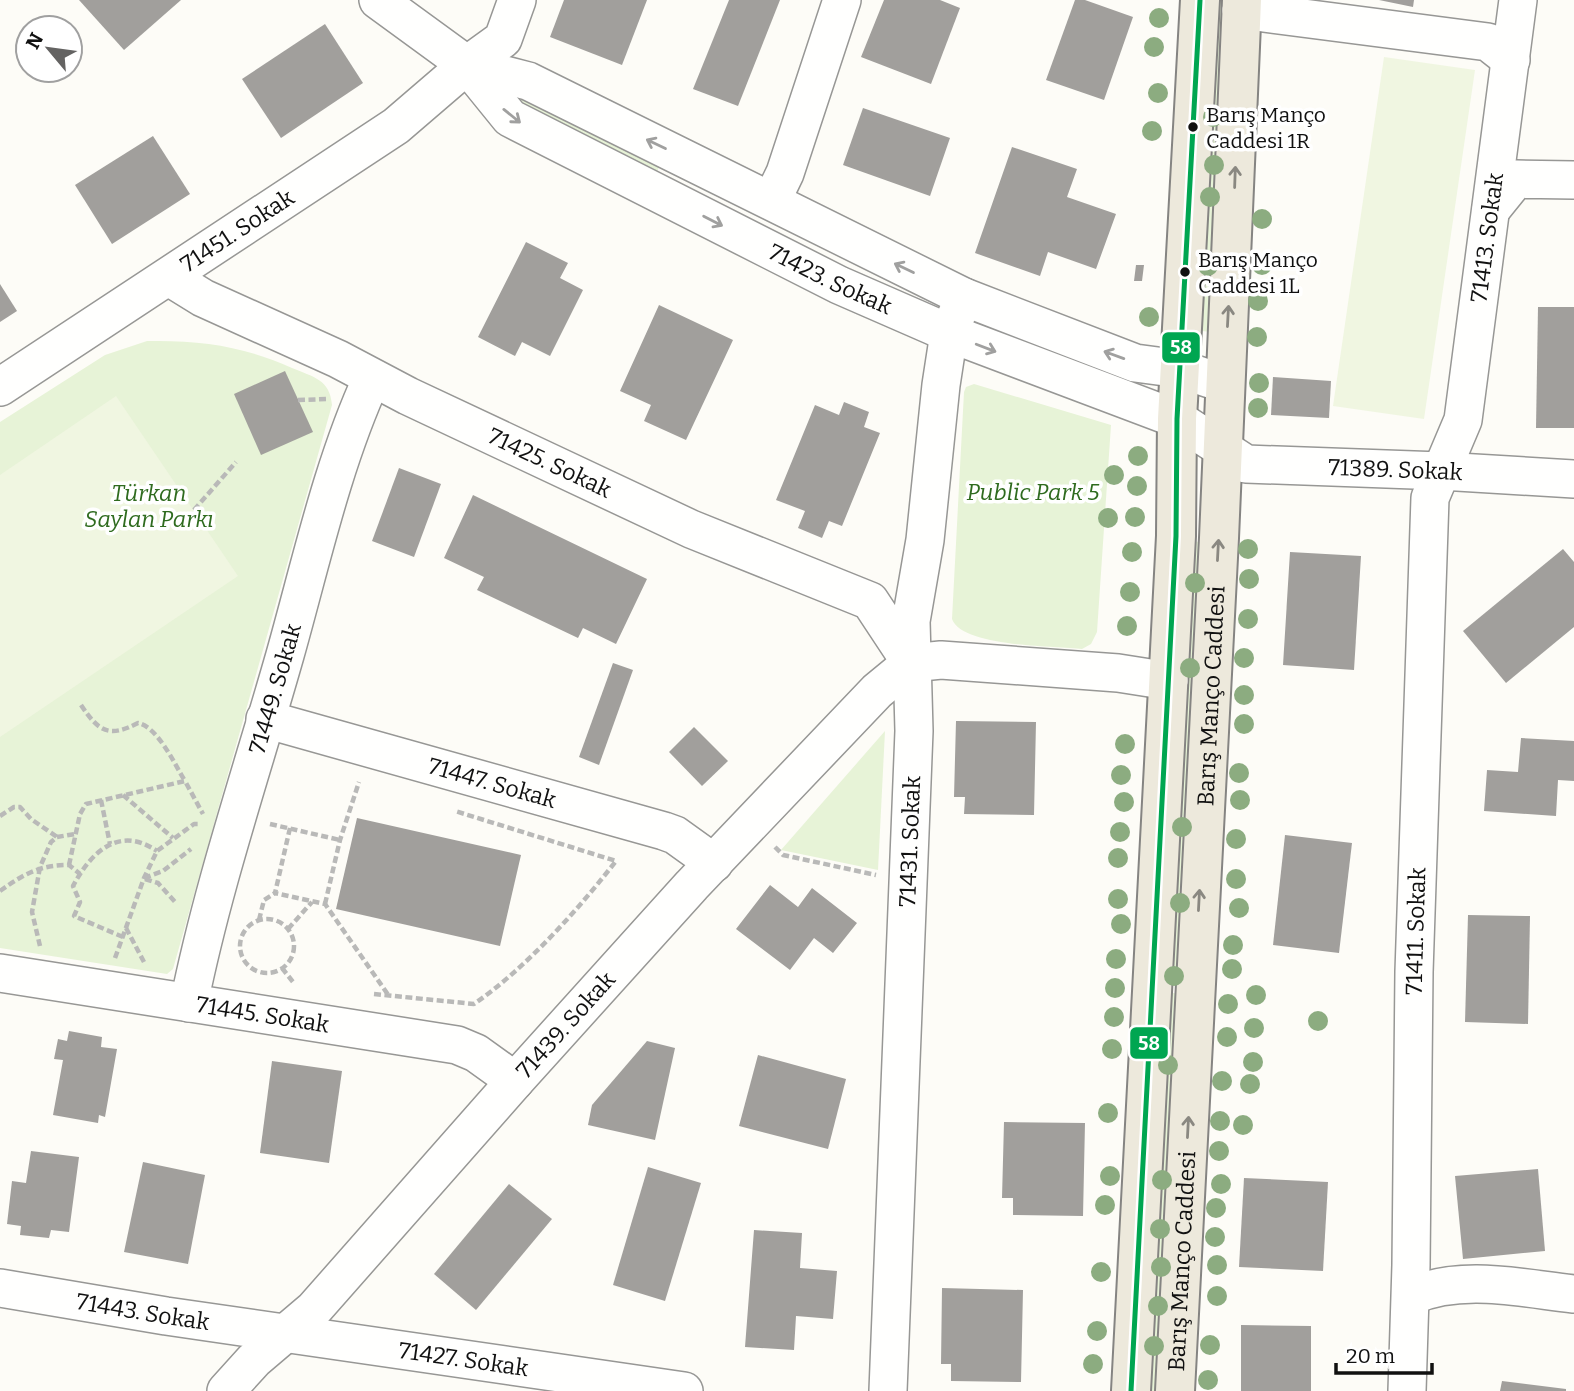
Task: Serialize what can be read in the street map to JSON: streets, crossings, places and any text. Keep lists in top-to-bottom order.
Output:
{
  "streets": {
    "main road": ["Barış Manço Caddesi"],
    "street": [
      "71451. Sokak",
      "71413. Sokak",
      "71423. Sokak",
      "71425. Sokak",
      "71389. Sokak",
      "71449. Sokak",
      "71447. Sokak",
      "71431. Sokak",
      "71411. Sokak",
      "71445. Sokak",
      "71439. Sokak",
      "71443. Sokak",
      "71427. Sokak"
    ]
  },
  "crossings": [
    ["71451. Sokak", "71423. Sokak"],
    ["71451. Sokak", "71425. Sokak"],
    ["71413. Sokak", "71389. Sokak"],
    ["71413. Sokak", "71411. Sokak"],
    ["71423. Sokak", "71389. Sokak"],
    ["71423. Sokak", "Barış Manço Caddesi"],
    ["71423. Sokak", "71431. Sokak"],
    ["71425. Sokak", "71449. Sokak"],
    ["71425. Sokak", "71431. Sokak"],
    ["71425. Sokak", "71439. Sokak"],
    ["71389. Sokak", "Barış Manço Caddesi"],
    ["71389. Sokak", "71411. Sokak"],
    ["71449. Sokak", "71447. Sokak"],
    ["71449. Sokak", "71445. Sokak"],
    ["71447. Sokak", "71439. Sokak"],
    ["71431. Sokak", "71439. Sokak"],
    ["71445. Sokak", "71439. Sokak"],
    ["71439. Sokak", "71443. Sokak"],
    ["71439. Sokak", "71427. Sokak"],
    ["71443. Sokak", "71427. Sokak"]
  ],
  "parks": ["Public Park 5", "Türkan Saylan Parkı"],
  "places": ["Barış Manço Caddesi 1R", "Barış Manço Caddesi 1L"],
  "lines": ["transit line 58"],
  "scale_bar": "20 m",
  "north": "top left"
}
